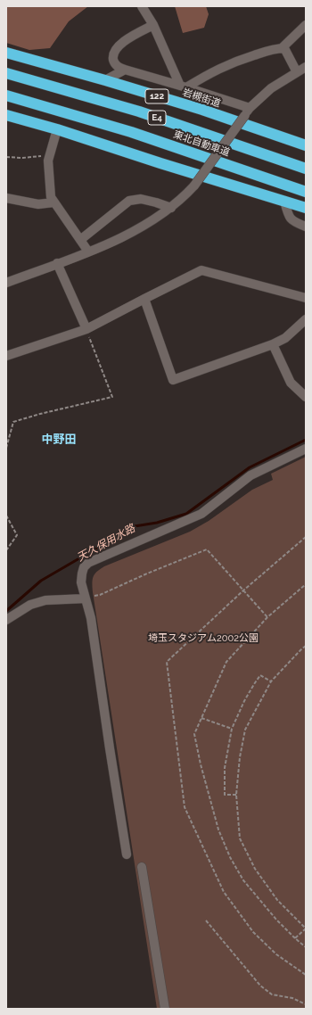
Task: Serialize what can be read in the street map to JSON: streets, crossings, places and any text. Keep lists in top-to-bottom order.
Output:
{
  "streets": {
    "highway": [
      "122",
      "岩槻街道",
      "E4",
      "東北自動車道"
    ]
  },
  "districts": ["中野田"],
  "water": ["天久保用水路"],
  "parks": ["埼玉スタジアム2002公園"]
}
